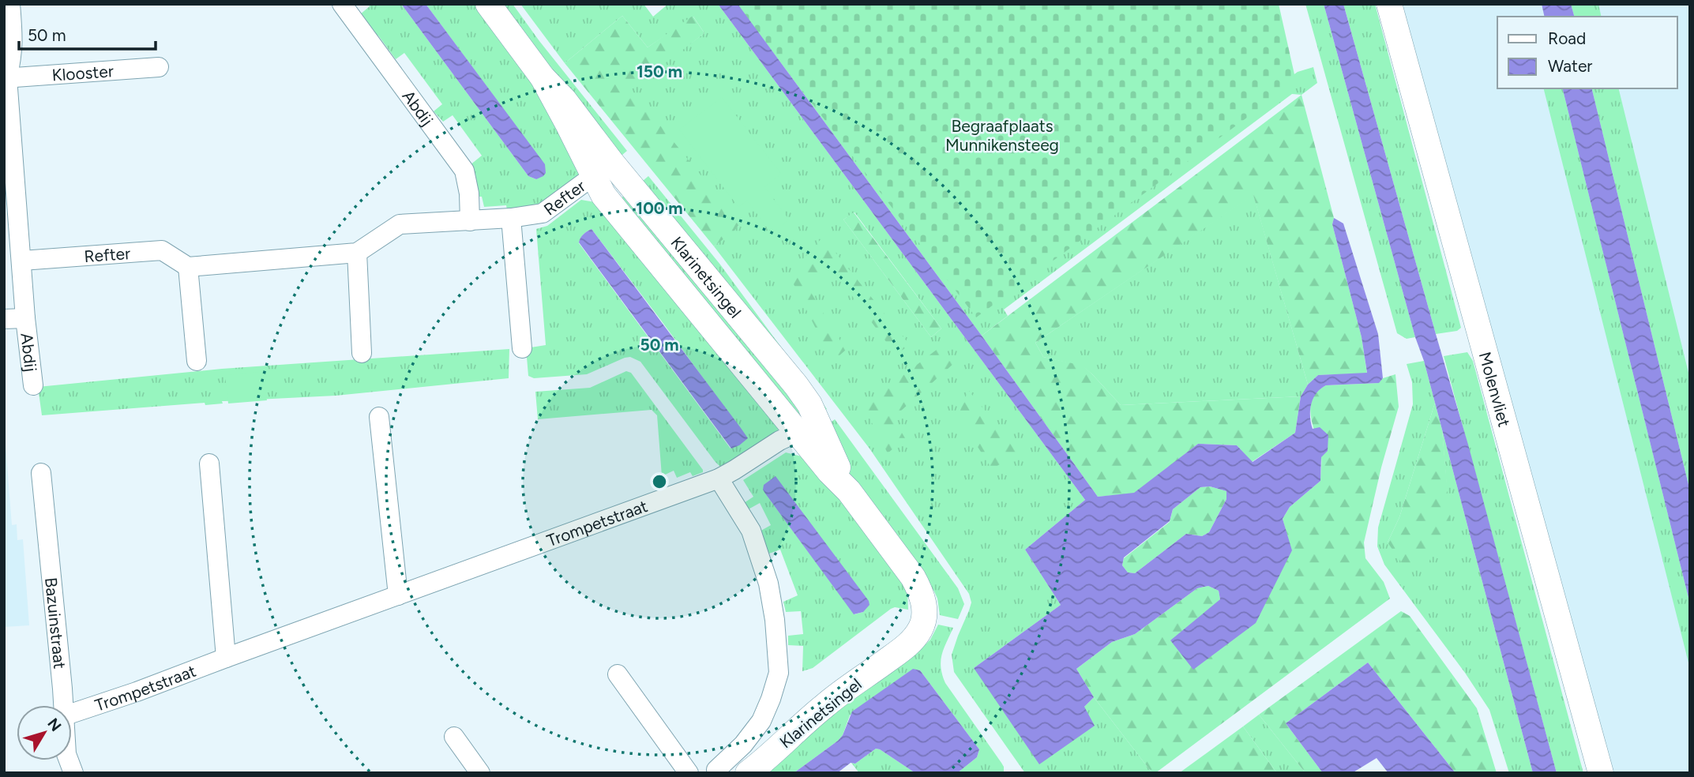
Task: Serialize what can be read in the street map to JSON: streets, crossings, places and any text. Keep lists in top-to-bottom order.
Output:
{
  "streets": {
    "street": [
      "Klooster",
      "Abdij",
      "Refter",
      "Klarinetsingel",
      "Molenvliet",
      "Trompetstraat",
      "Bazuinstraat"
    ]
  },
  "crossings": [
    ["Klooster", "Abdij"],
    ["Abdij", "Refter"],
    ["Refter", "Klarinetsingel"],
    ["Klarinetsingel", "Trompetstraat"]
  ],
  "parks": ["Begraafplaats Munnikensteeg"],
  "legend": ["Road", "Water"],
  "scale_bar": "50 m",
  "north": "top right",
  "rings": ["150 m", "100 m", "50 m"]
}
